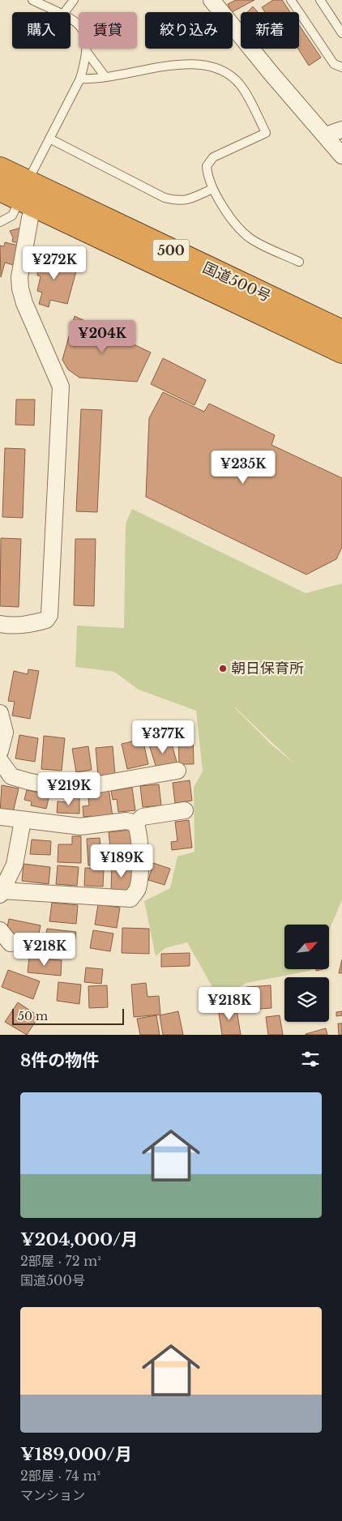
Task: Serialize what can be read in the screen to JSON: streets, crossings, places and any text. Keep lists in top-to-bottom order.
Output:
{
  "streets": {
    "highway": ["500", "国道500号"]
  },
  "places": ["朝日保育所"],
  "scale_bar": "50 m",
  "north": "top right",
  "page": {
    "chip": [
      "購入",
      "賃貸",
      "絞り込み",
      "新着"
    ],
    "price": [
      "¥272K",
      "¥204K",
      "¥235K",
      "¥377K",
      "¥219K",
      "¥189K",
      "¥218K",
      "¥218K"
    ],
    "scale": "50 m",
    "heading": "8件の物件",
    "list": [
      {
        "name": "¥204,000/月",
        "note": "2部屋 · 72 m² · 国道500号"
      },
      {
        "name": "¥189,000/月",
        "note": "2部屋 · 74 m² · マンション"
      }
    ]
  }
}
